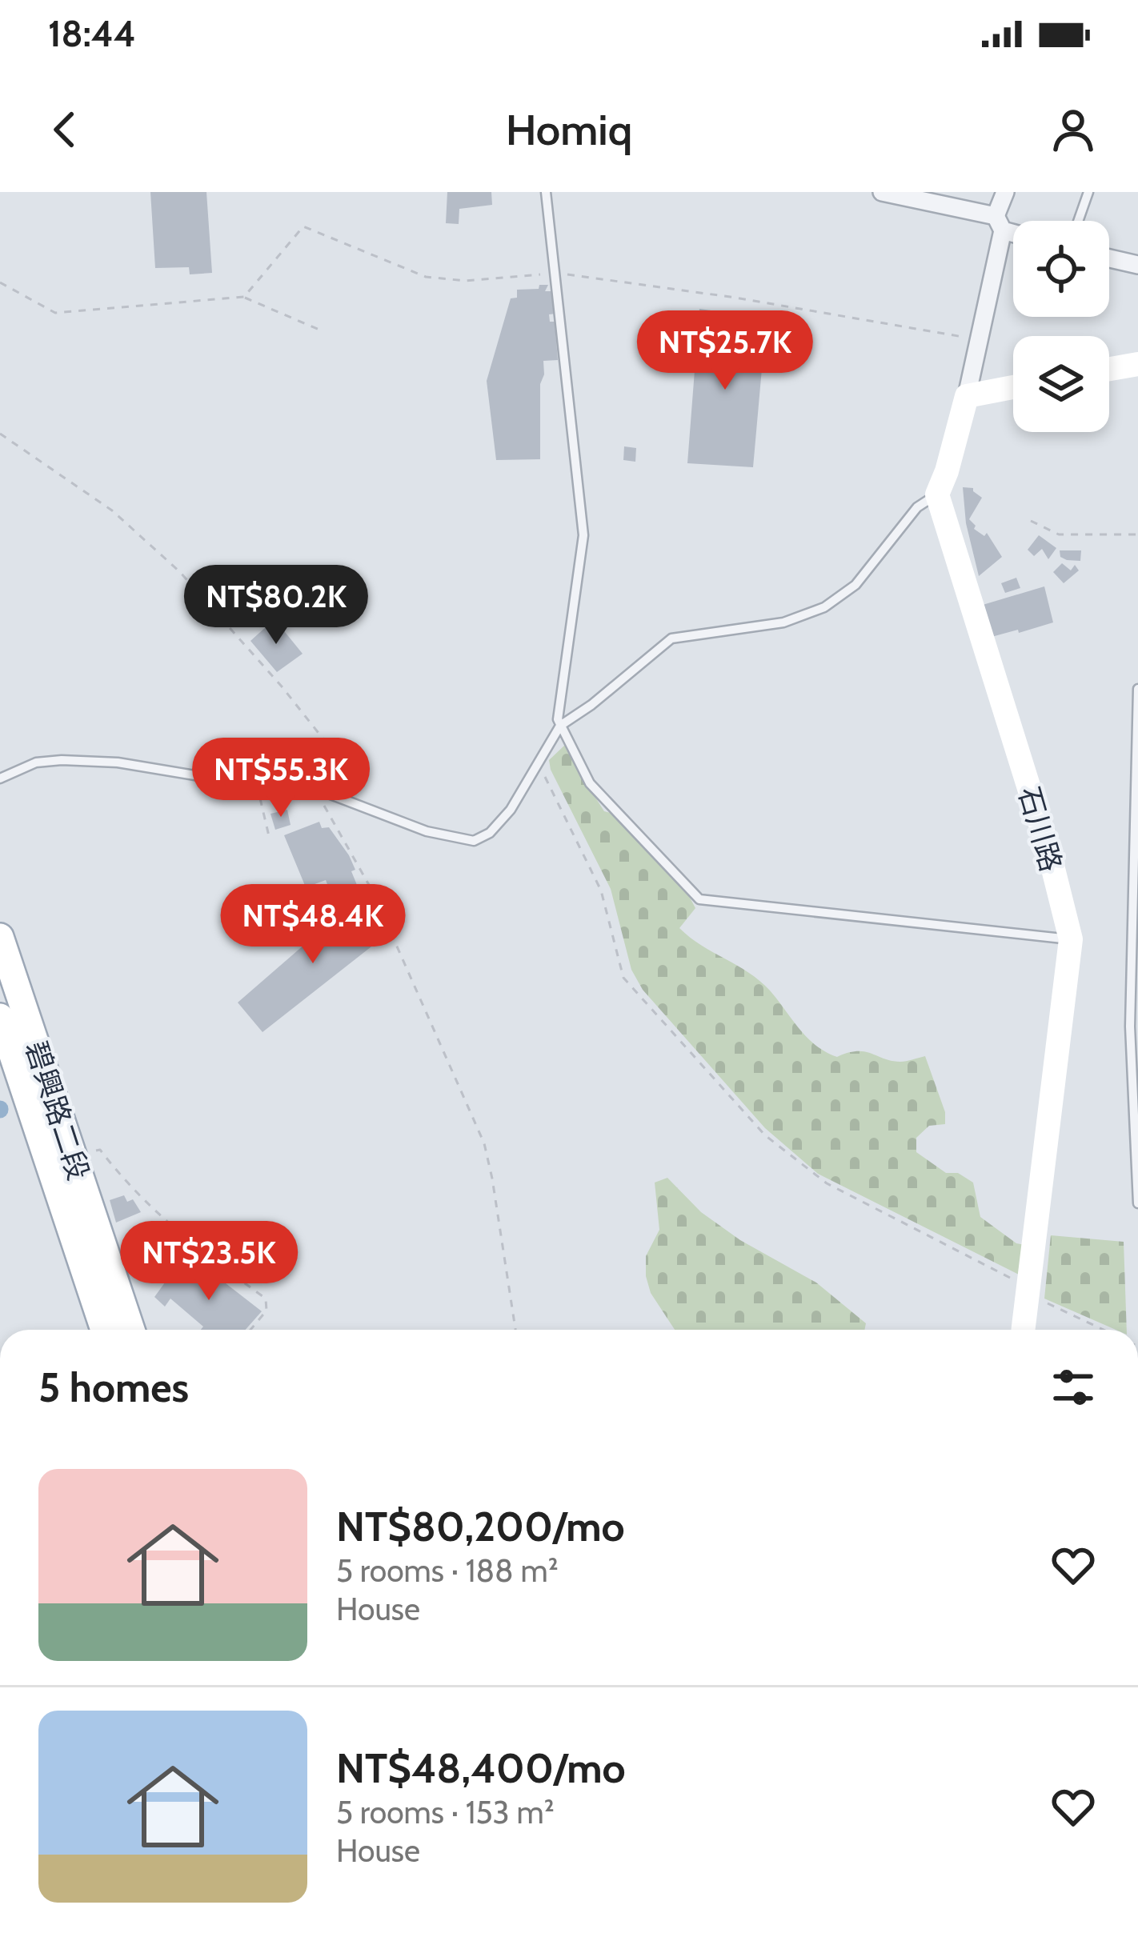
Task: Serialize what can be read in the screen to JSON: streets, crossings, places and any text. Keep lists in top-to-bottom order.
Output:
{
  "streets": {
    "main road": ["碧興路二段"],
    "street": ["石川路"]
  },
  "page": {
    "status": "18:44",
    "header": "Homiq",
    "price": [
      "NT$25.7K",
      "NT$80.2K",
      "NT$55.3K",
      "NT$48.4K",
      "NT$23.5K"
    ],
    "heading": "5 homes",
    "list": [
      {
        "name": "NT$80,200/mo",
        "note": "5 rooms · 188 m² · House"
      },
      {
        "name": "NT$48,400/mo",
        "note": "5 rooms · 153 m² · House"
      }
    ]
  }
}
